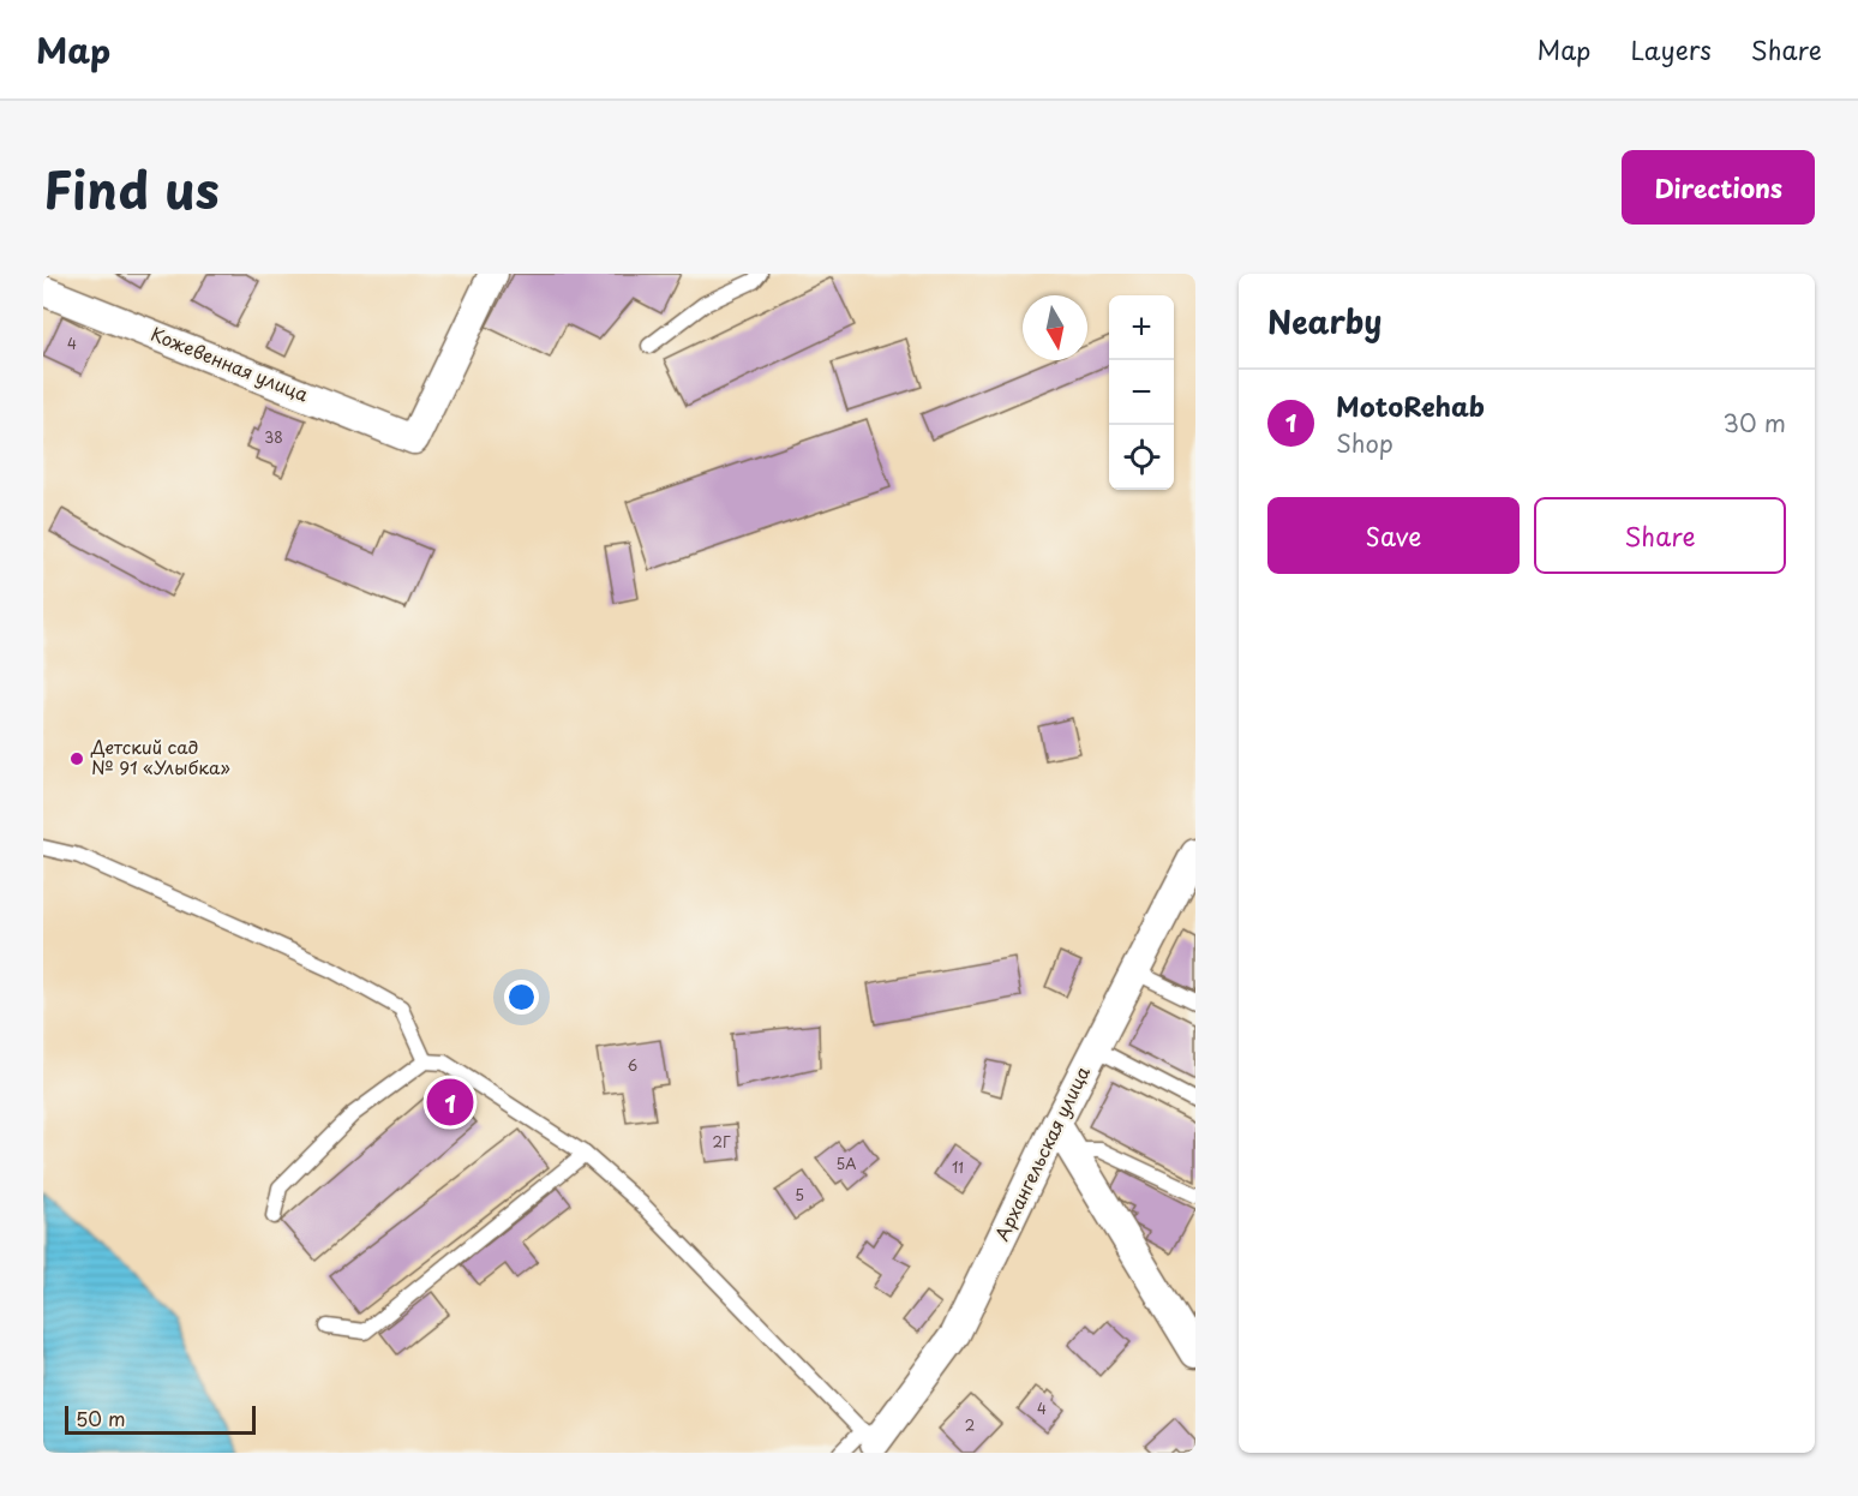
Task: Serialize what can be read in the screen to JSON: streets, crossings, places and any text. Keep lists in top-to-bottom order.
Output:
{
  "streets": {
    "street": ["Кожевенная улица", "Архангельская улица"]
  },
  "places": ["Детский сад № 91 «Улыбка»"],
  "house_numbers": [
    "4",
    "38",
    "6",
    "2Г",
    "5А",
    "11",
    "5",
    "4",
    "2"
  ],
  "scale_bar": "50 m",
  "north": "bottom",
  "page": {
    "header": "Map",
    "nav": ["Map", "Layers", "Share"],
    "title": "Find us",
    "buttons": [
      "Directions",
      ["Save", "Share"]
    ],
    "heading": "Nearby",
    "map_buttons": ["+", "−"],
    "list": [
      {
        "mark": "1",
        "name": "MotoRehab",
        "note": "Shop",
        "value": "30 m"
      }
    ],
    "pins": "1",
    "scale": "50 m"
  }
}
